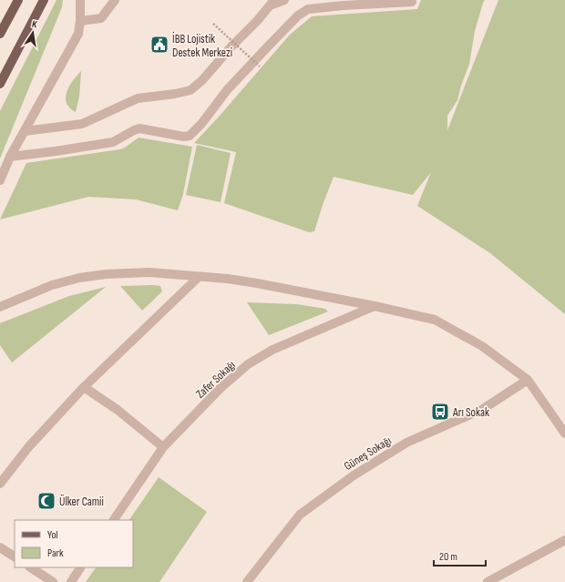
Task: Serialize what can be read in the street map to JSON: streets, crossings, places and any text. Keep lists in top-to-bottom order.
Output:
{
  "streets": {
    "street": ["Zafer Sokağı", "Güneş Sokağı"]
  },
  "places": {
    "public building": ["İBB Lojistik Destek Merkezi"],
    "bus stop": ["Arı Sokak"],
    "mosque": ["Ülker Camii"]
  },
  "legend": ["Yol", "Park"],
  "scale_bar": "20 m",
  "north": "top"
}
